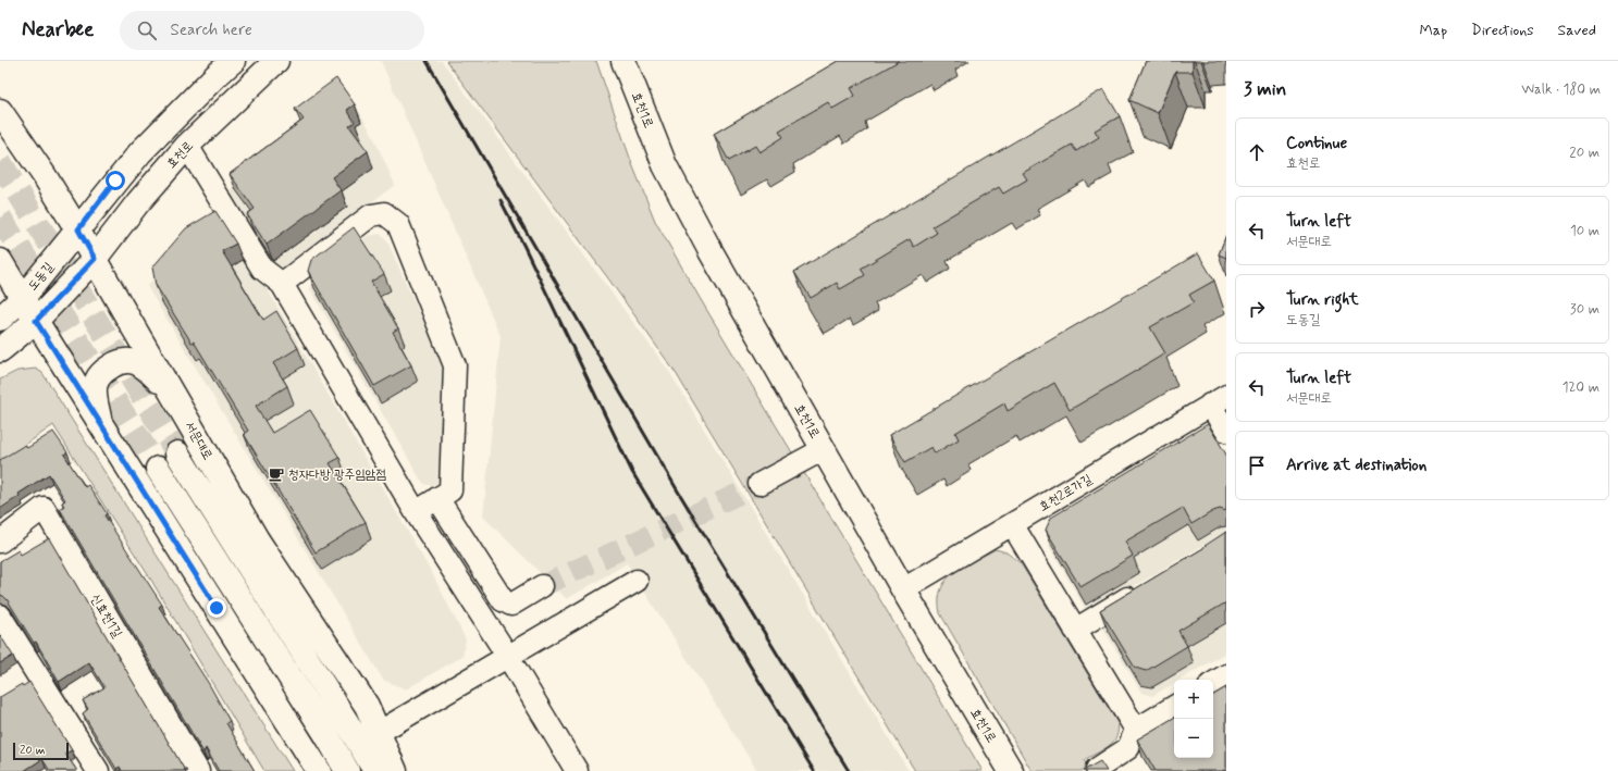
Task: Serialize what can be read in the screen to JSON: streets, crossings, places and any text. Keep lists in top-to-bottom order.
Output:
{
  "streets": {
    "main road": [
      "효천1로",
      "효천로",
      "도동길",
      "서문대로"
    ],
    "street": ["효천2로가길", "신효천1길"]
  },
  "crossings": [
    ["효천1로", "효천2로가길"],
    ["효천로", "도동길"],
    ["효천로", "서문대로"],
    ["도동길", "서문대로"]
  ],
  "places": {
    "cafe": ["청자다방 광주임암점"]
  },
  "scale_bar": "20 m",
  "page": {
    "header": "Nearbee",
    "search": "Search here",
    "nav": ["Map", "Directions", "Saved"],
    "heading": ["3 min", "Walk · 180 m"],
    "list": [
      ["Continue", "효천로", "20 m"],
      ["Turn left", "서문대로", "10 m"],
      ["Turn right", "도동길", "30 m"],
      ["Turn left", "서문대로", "120 m"],
      "Arrive at destination"
    ],
    "map_buttons": ["+", "−"],
    "scale": "20 m"
  }
}
